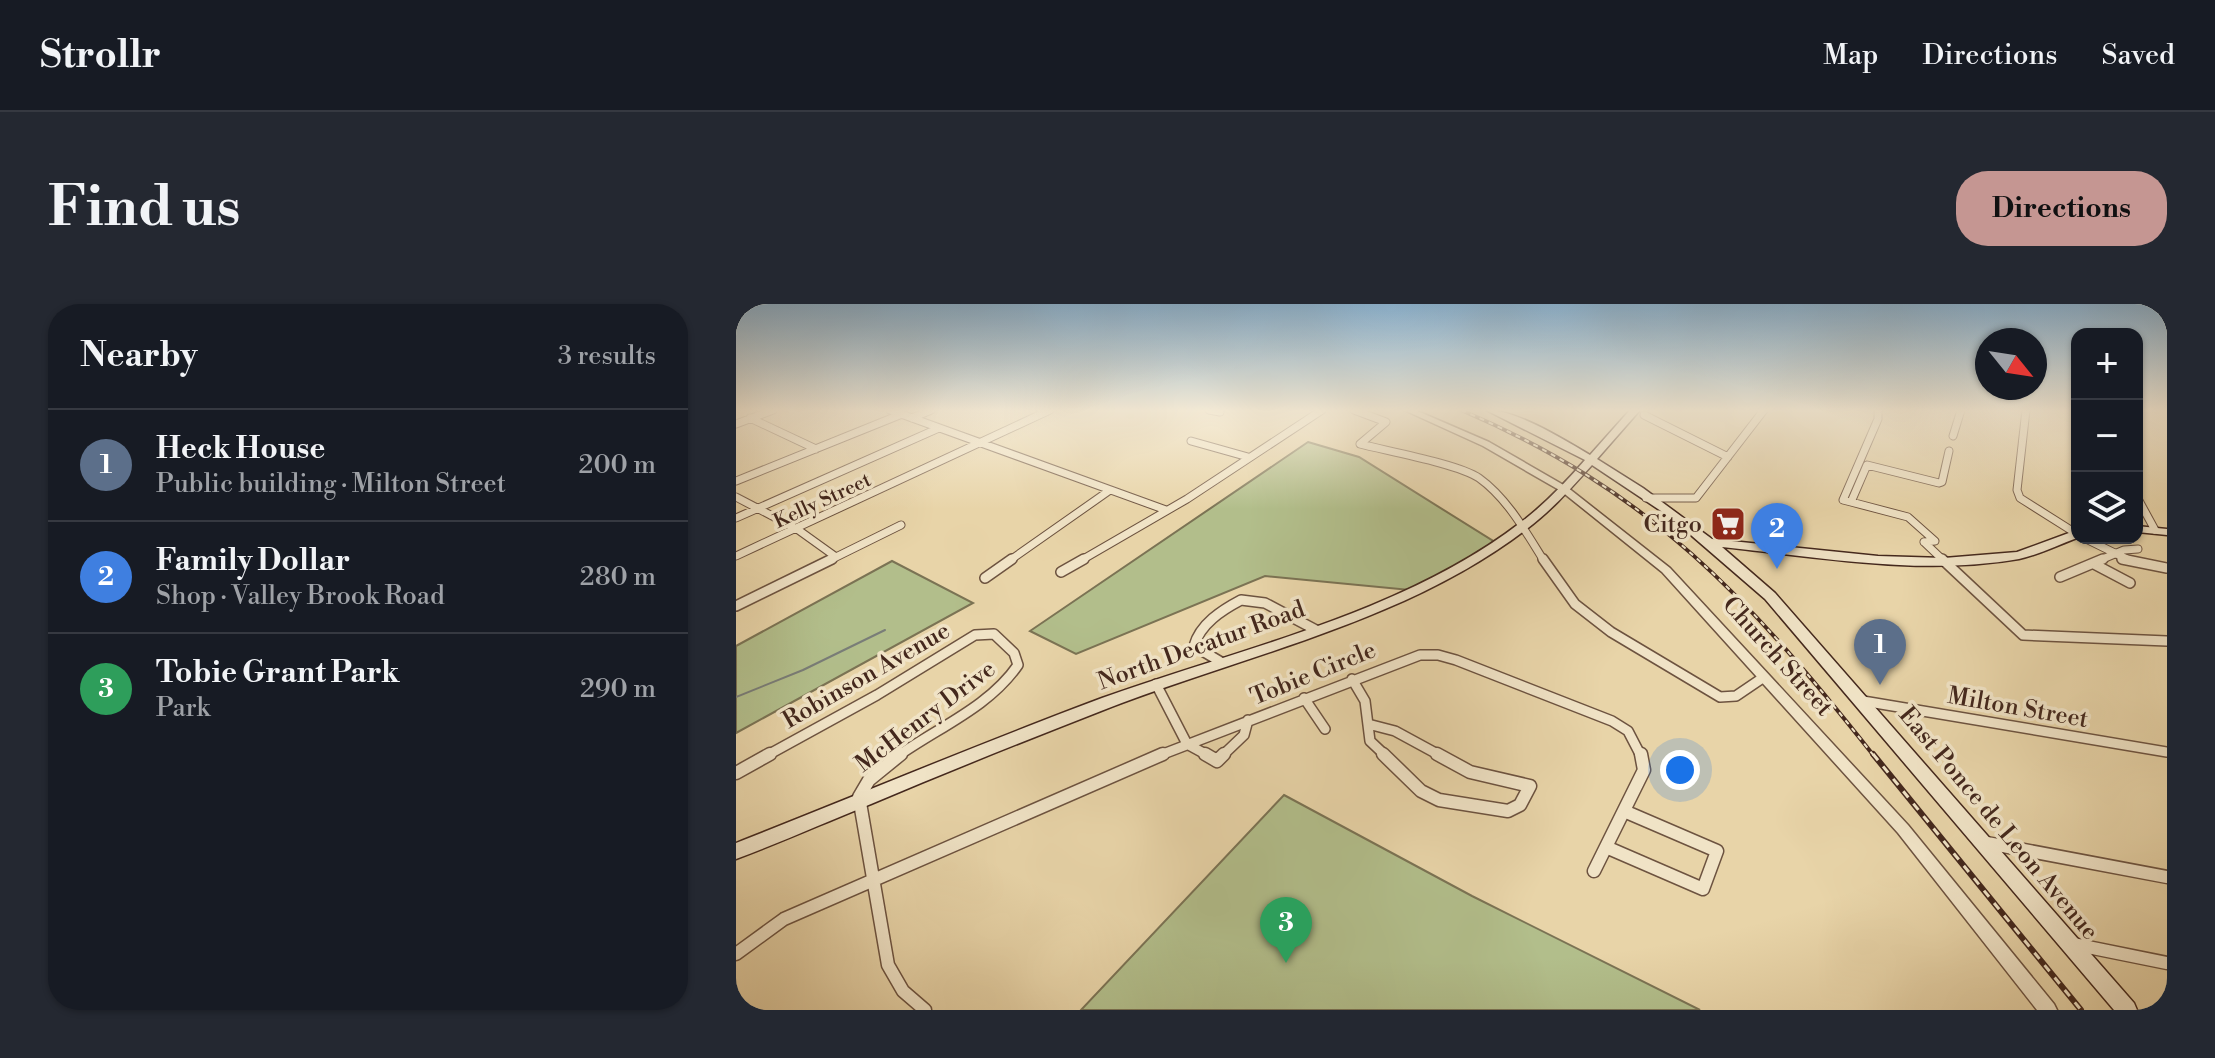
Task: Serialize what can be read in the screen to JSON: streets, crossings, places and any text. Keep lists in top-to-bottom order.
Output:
{
  "streets": {
    "main road": ["North Decatur Road", "East Ponce de Leon Avenue"],
    "street": [
      "Kelly Street",
      "Church Street",
      "Tobie Circle",
      "Robinson Avenue",
      "Milton Street",
      "McHenry Drive"
    ]
  },
  "crossings": [
    ["North Decatur Road", "Church Street"],
    ["North Decatur Road", "McHenry Drive"],
    ["North Decatur Road", "East Ponce de Leon Avenue"],
    ["Robinson Avenue", "McHenry Drive"],
    ["Milton Street", "East Ponce de Leon Avenue"]
  ],
  "places": {
    "supermarket": ["Citgo"]
  },
  "north": "bottom right",
  "page": {
    "header": "Strollr",
    "nav": ["Map", "Directions", "Saved"],
    "buttons": "Directions",
    "title": "Find us",
    "heading": ["Nearby", "3 results"],
    "map_buttons": ["+", "−"],
    "list": [
      {
        "mark": "1",
        "name": "Heck House",
        "note": "Public building · Milton Street",
        "value": "200 m"
      },
      {
        "mark": "2",
        "name": "Family Dollar",
        "note": "Shop · Valley Brook Road",
        "value": "280 m"
      },
      {
        "mark": "3",
        "name": "Tobie Grant Park",
        "note": "Park",
        "value": "290 m"
      }
    ],
    "pins": ["2", "1", "3"]
  }
}
